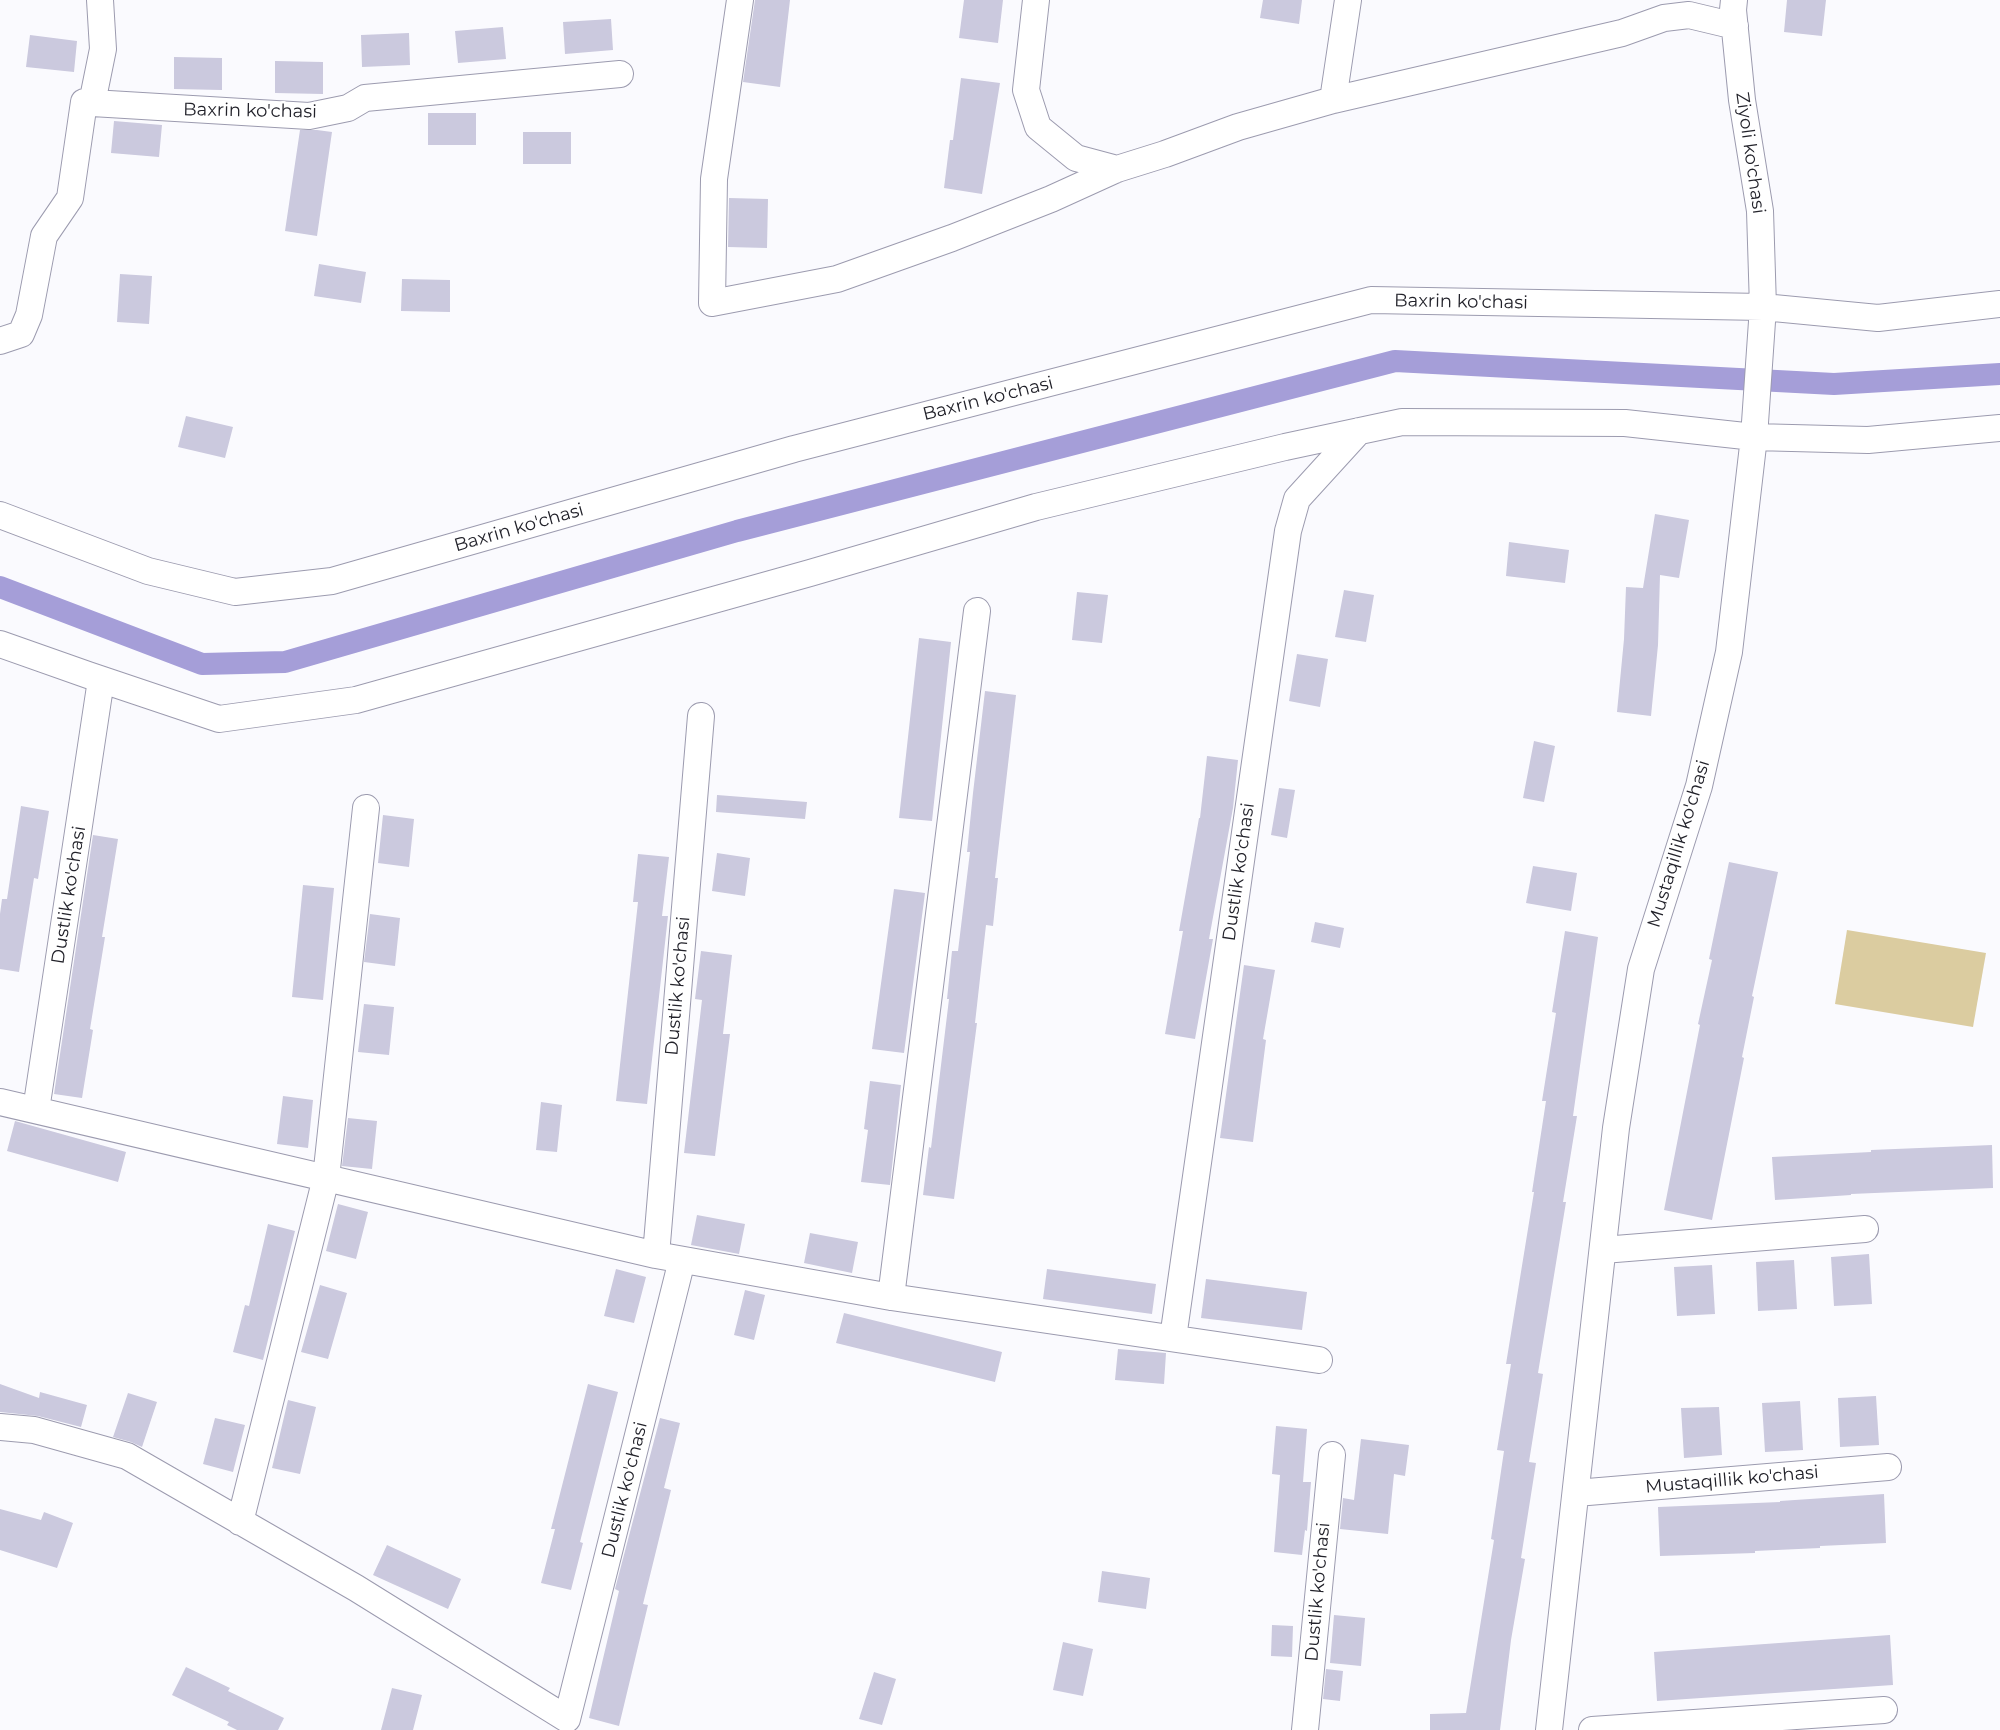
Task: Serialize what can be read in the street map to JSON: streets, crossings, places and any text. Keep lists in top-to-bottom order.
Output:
{
  "streets": {
    "street": [
      "Baxrin ko'chasi",
      "Ziyoli ko'chasi",
      "Mustaqillik ko'chasi",
      "Dustlik ko'chasi"
    ]
  },
  "crossings": [
    ["Baxrin ko'chasi", "Ziyoli ko'chasi"],
    ["Ziyoli ko'chasi", "Mustaqillik ko'chasi"]
  ]
}
